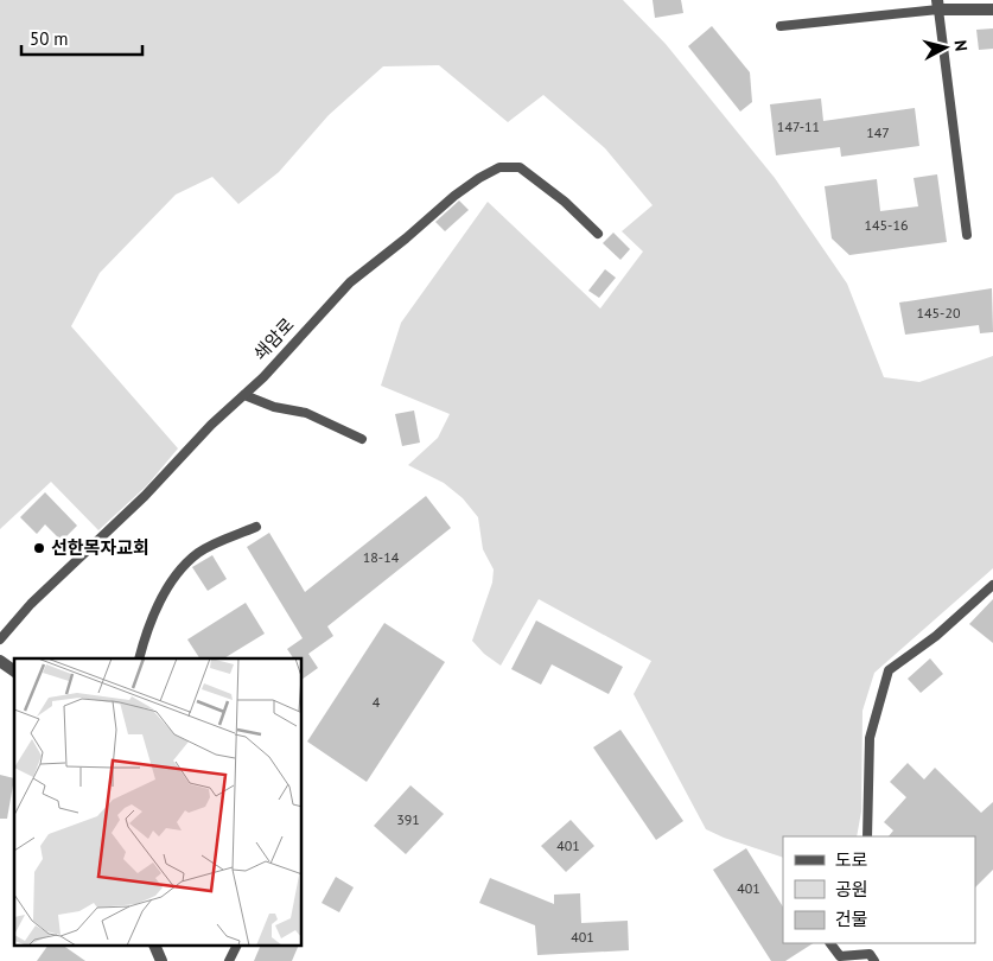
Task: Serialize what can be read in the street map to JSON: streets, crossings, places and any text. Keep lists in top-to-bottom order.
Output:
{
  "streets": {
    "lane": ["쇄암로"]
  },
  "places": ["선한목자교회"],
  "house_numbers": [
    "147-11",
    "147",
    "145-16",
    "145-20",
    "18-14",
    "4",
    "391",
    "401",
    "401",
    "401"
  ],
  "legend": ["도로", "공원", "건물"],
  "scale_bar": "50 m",
  "north": "right"
}
